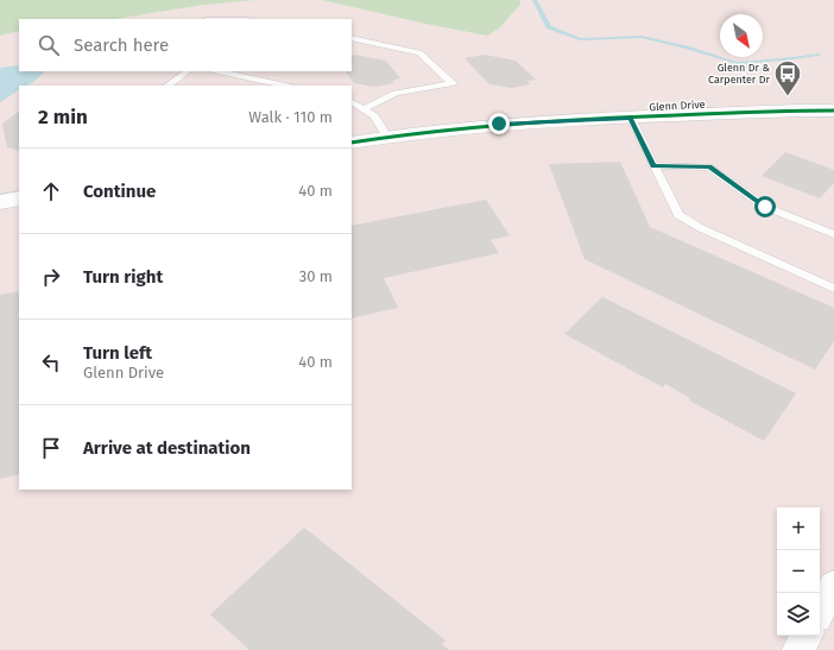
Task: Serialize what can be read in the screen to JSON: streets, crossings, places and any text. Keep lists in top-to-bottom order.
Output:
{
  "streets": {
    "street": ["Glenn Drive"]
  },
  "places": {
    "bus stop": ["Glenn Dr & Carpenter Dr"]
  },
  "north": "bottom right",
  "page": {
    "search": "Search here",
    "heading": ["2 min", "Walk · 110 m"],
    "list": [
      ["Continue", "40 m"],
      ["Turn right", "30 m"],
      ["Turn left", "Glenn Drive", "40 m"],
      "Arrive at destination"
    ],
    "map_buttons": ["+", "−"]
  }
}
